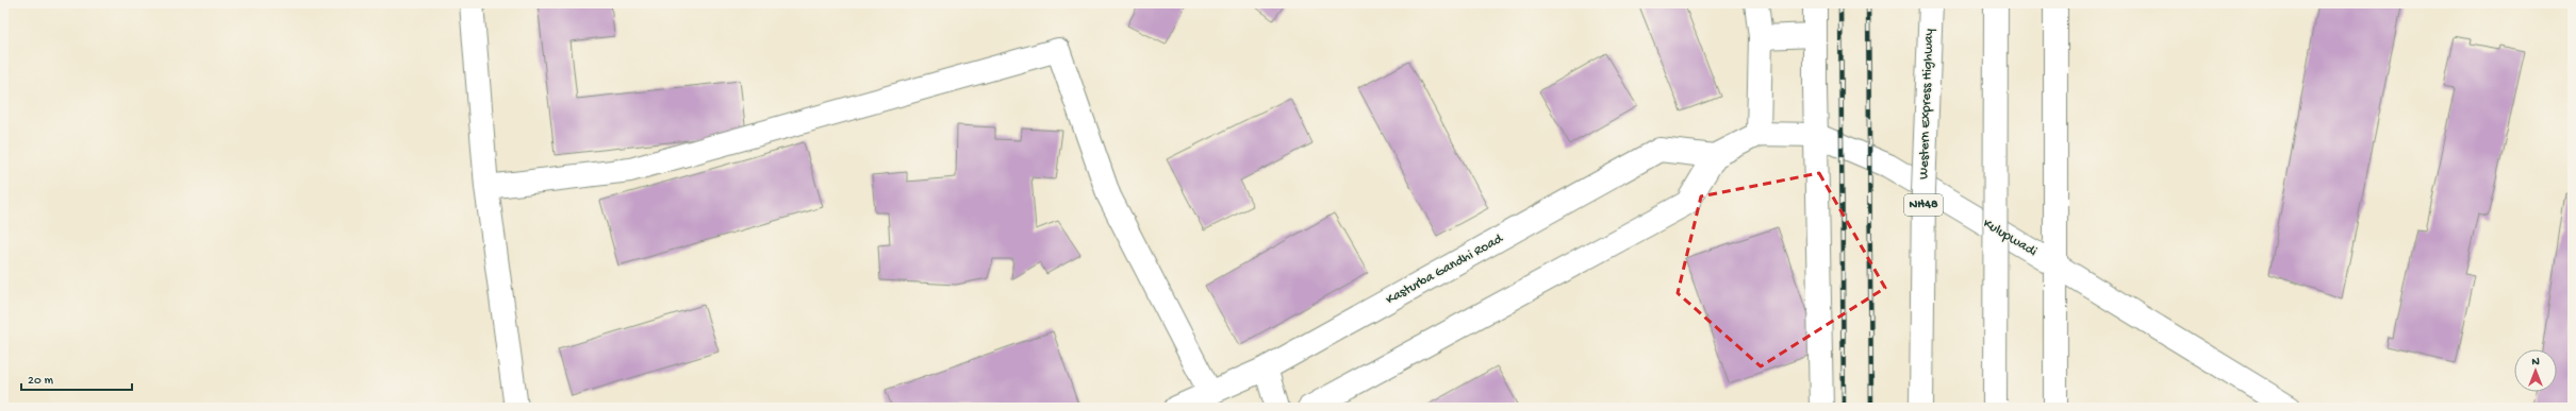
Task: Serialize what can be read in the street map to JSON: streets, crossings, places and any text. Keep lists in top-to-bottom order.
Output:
{
  "streets": {
    "main road": [
      "Western Express Highway",
      "NH48",
      "Kulupwadi",
      "Kasturba Gandhi Road"
    ]
  },
  "crossings": [
    ["Kulupwadi", "Kasturba Gandhi Road"]
  ],
  "scale_bar": "20 m",
  "north": "top"
}
